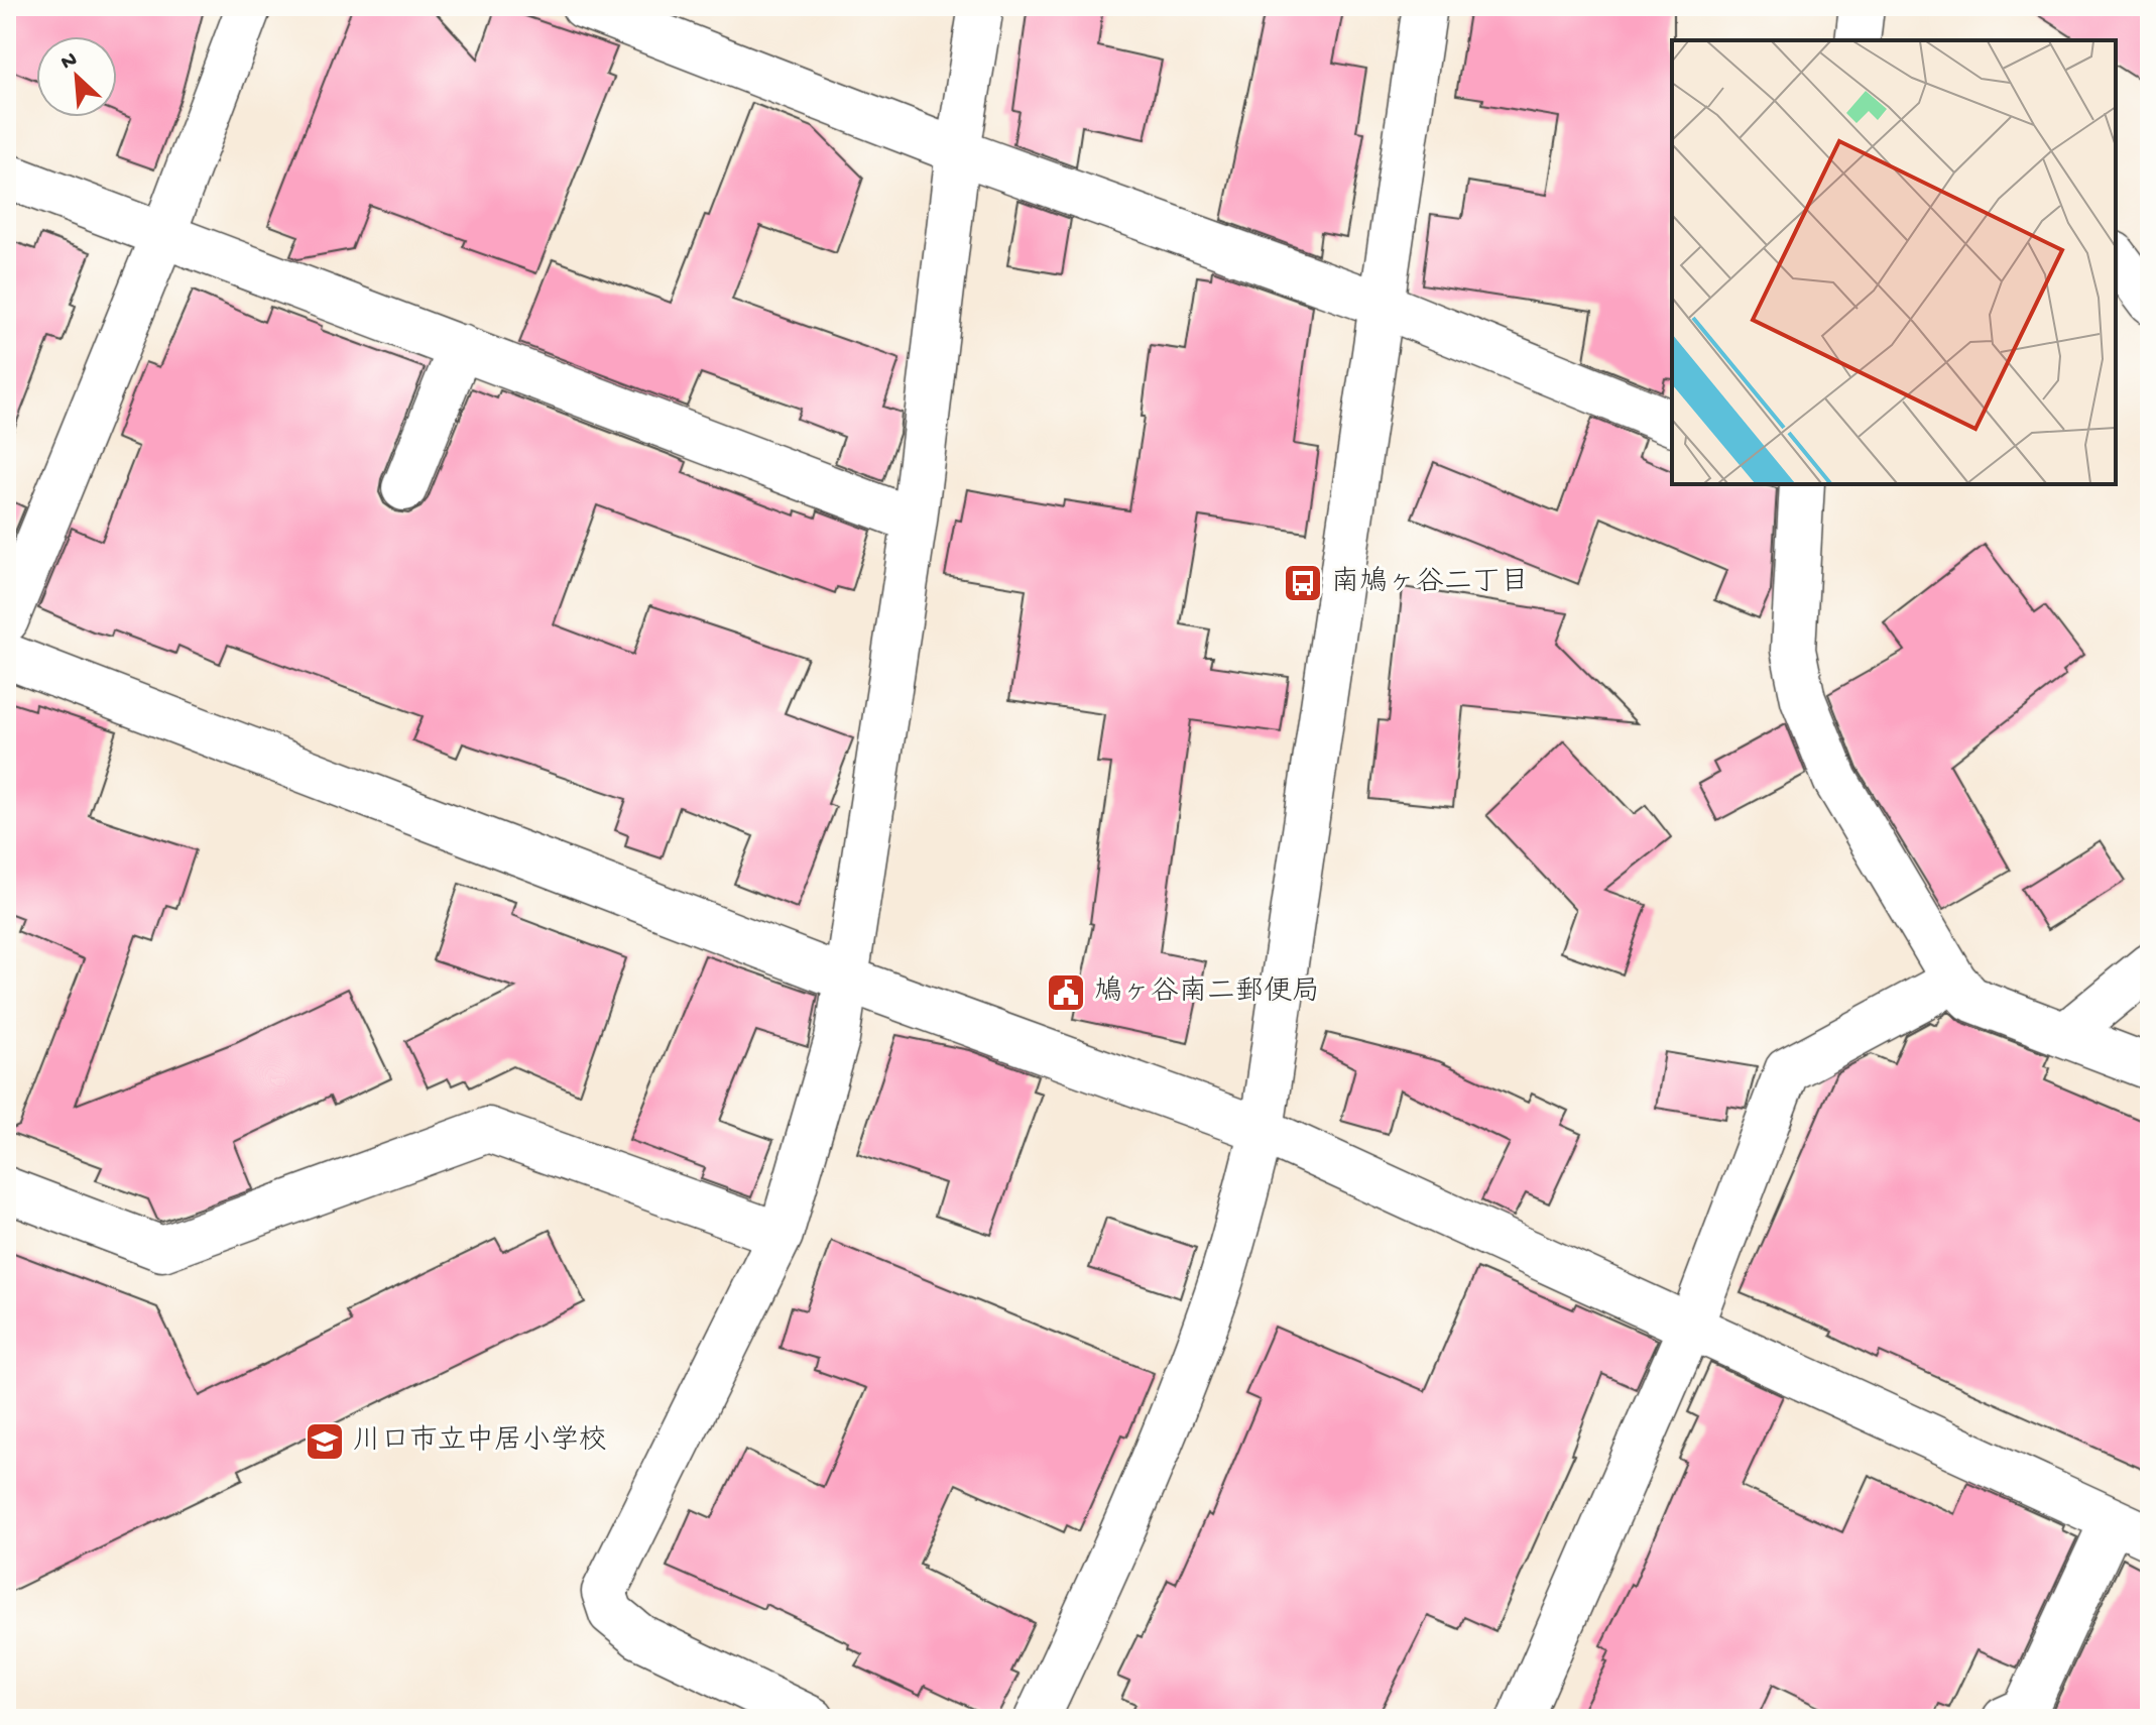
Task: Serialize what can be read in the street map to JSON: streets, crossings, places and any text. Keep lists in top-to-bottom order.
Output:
{
  "places": {
    "bus stop": ["南鳩ヶ谷二丁目"],
    "public building": ["鳩ヶ谷南二郵便局"],
    "school or university": ["川口市立中居小学校"]
  },
  "north": "top left"
}
